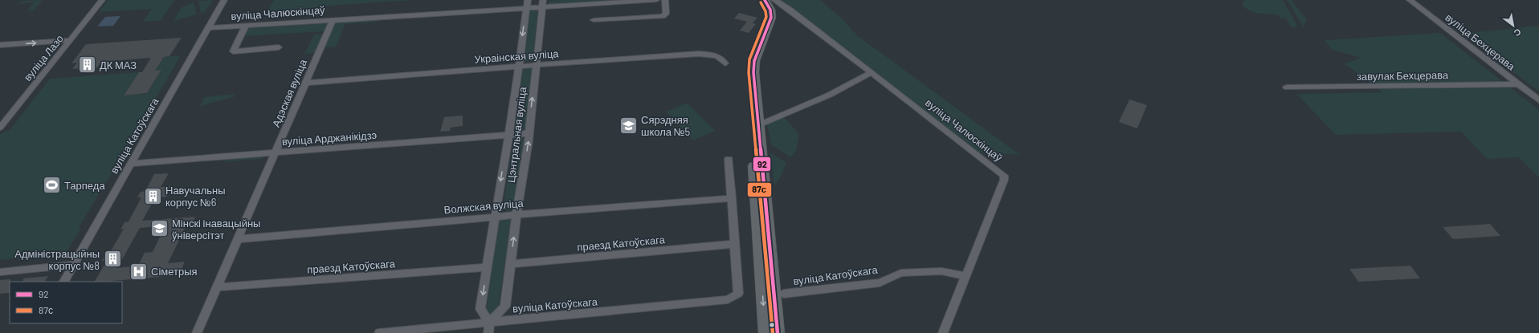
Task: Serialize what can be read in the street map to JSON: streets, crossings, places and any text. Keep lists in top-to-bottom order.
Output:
{
  "streets": {
    "street": [
      "вуліца Чалюскінцаў",
      "вуліца Бехцерава",
      "Украінская вуліца",
      "вуліца Лазо",
      "завулак Бехцерава",
      "Адэская вуліца",
      "Цэнтральная вуліца",
      "вуліца Катоўскага",
      "вуліца Арджанікідзэ",
      "Волжская вуліца",
      "праезд Катоўскага"
    ]
  },
  "crossings": [
    ["вуліца Чалюскінцаў", "Адэская вуліца"],
    ["вуліца Чалюскінцаў", "Цэнтральная вуліца"],
    ["вуліца Чалюскінцаў", "вуліца Катоўскага"],
    ["вуліца Бехцерава", "завулак Бехцерава"],
    ["Украінская вуліца", "Адэская вуліца"],
    ["Украінская вуліца", "Цэнтральная вуліца"],
    ["Адэская вуліца", "вуліца Арджанікідзэ"],
    ["Адэская вуліца", "Волжская вуліца"],
    ["Адэская вуліца", "праезд Катоўскага"],
    ["Цэнтральная вуліца", "вуліца Катоўскага"],
    ["Цэнтральная вуліца", "вуліца Арджанікідзэ"],
    ["Цэнтральная вуліца", "Волжская вуліца"],
    ["Цэнтральная вуліца", "праезд Катоўскага"],
    ["вуліца Катоўскага", "вуліца Арджанікідзэ"],
    ["вуліца Катоўскага", "праезд Катоўскага"]
  ],
  "places": {
    "building": ["ДК МАЗ", "Навучальны корпус №6", "Адміністрацыйны корпус №8"],
    "school or university": ["Сярэдняя школа №5", "Мінскі інавацыйны ўніверсітэт"],
    "sports": ["Тарпеда"],
    "hospital": ["Сіметрыя"]
  },
  "lines": ["transit line 92", "transit line 87с"],
  "legend": ["92", "87с"],
  "north": "bottom right"
}
